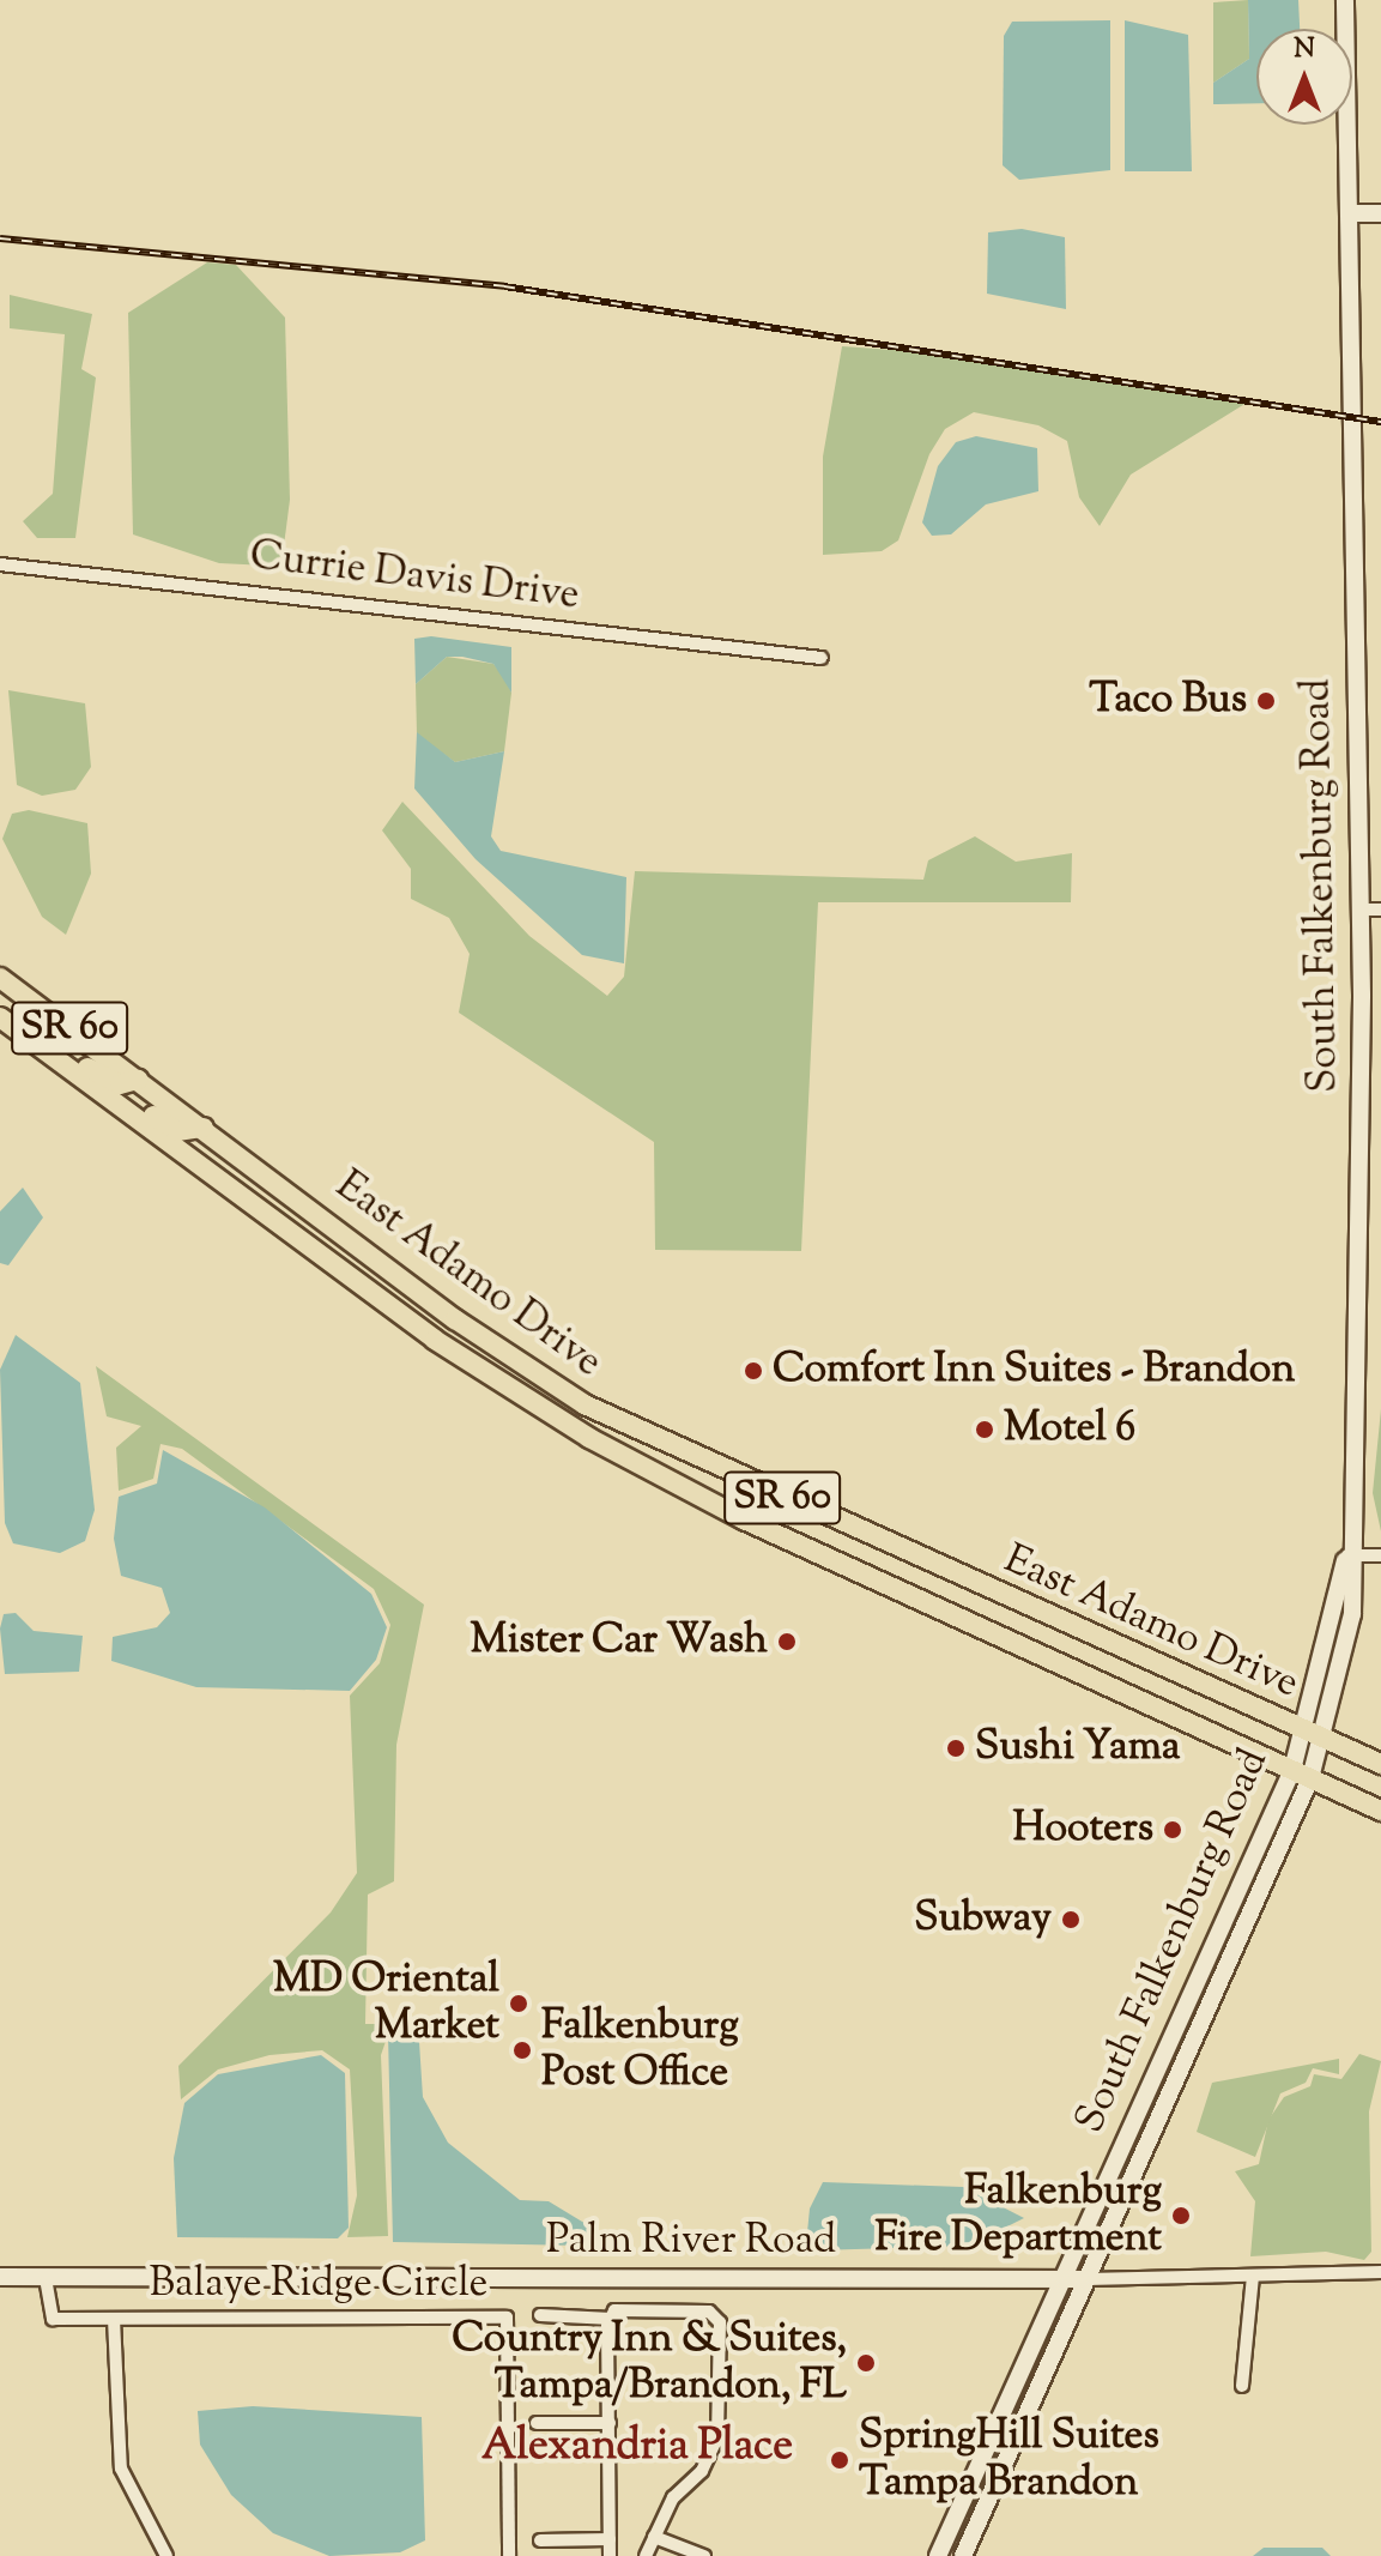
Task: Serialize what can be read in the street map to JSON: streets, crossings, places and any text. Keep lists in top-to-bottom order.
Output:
{
  "streets": {
    "main road": ["SR 60", "East Adamo Drive"],
    "street": [
      "Currie Davis Drive",
      "South Falkenburg Road",
      "Palm River Road",
      "Balaye Ridge Circle"
    ]
  },
  "crossings": [
    ["South Falkenburg Road", "SR 60"],
    ["South Falkenburg Road", "East Adamo Drive"],
    ["South Falkenburg Road", "Palm River Road"],
    ["SR 60", "East Adamo Drive"],
    ["Palm River Road", "Balaye Ridge Circle"]
  ],
  "districts": ["Alexandria Place"],
  "places": [
    "Taco Bus",
    "Comfort Inn Suites - Brandon",
    "Motel 6",
    "Mister Car Wash",
    "Sushi Yama",
    "Hooters",
    "Subway",
    "MD Oriental Market",
    "Falkenburg Post Office",
    "Falkenburg Fire Department",
    "Country Inn & Suites, Tampa/Brandon, FL",
    "SpringHill Suites Tampa Brandon"
  ],
  "north": "top"
}
